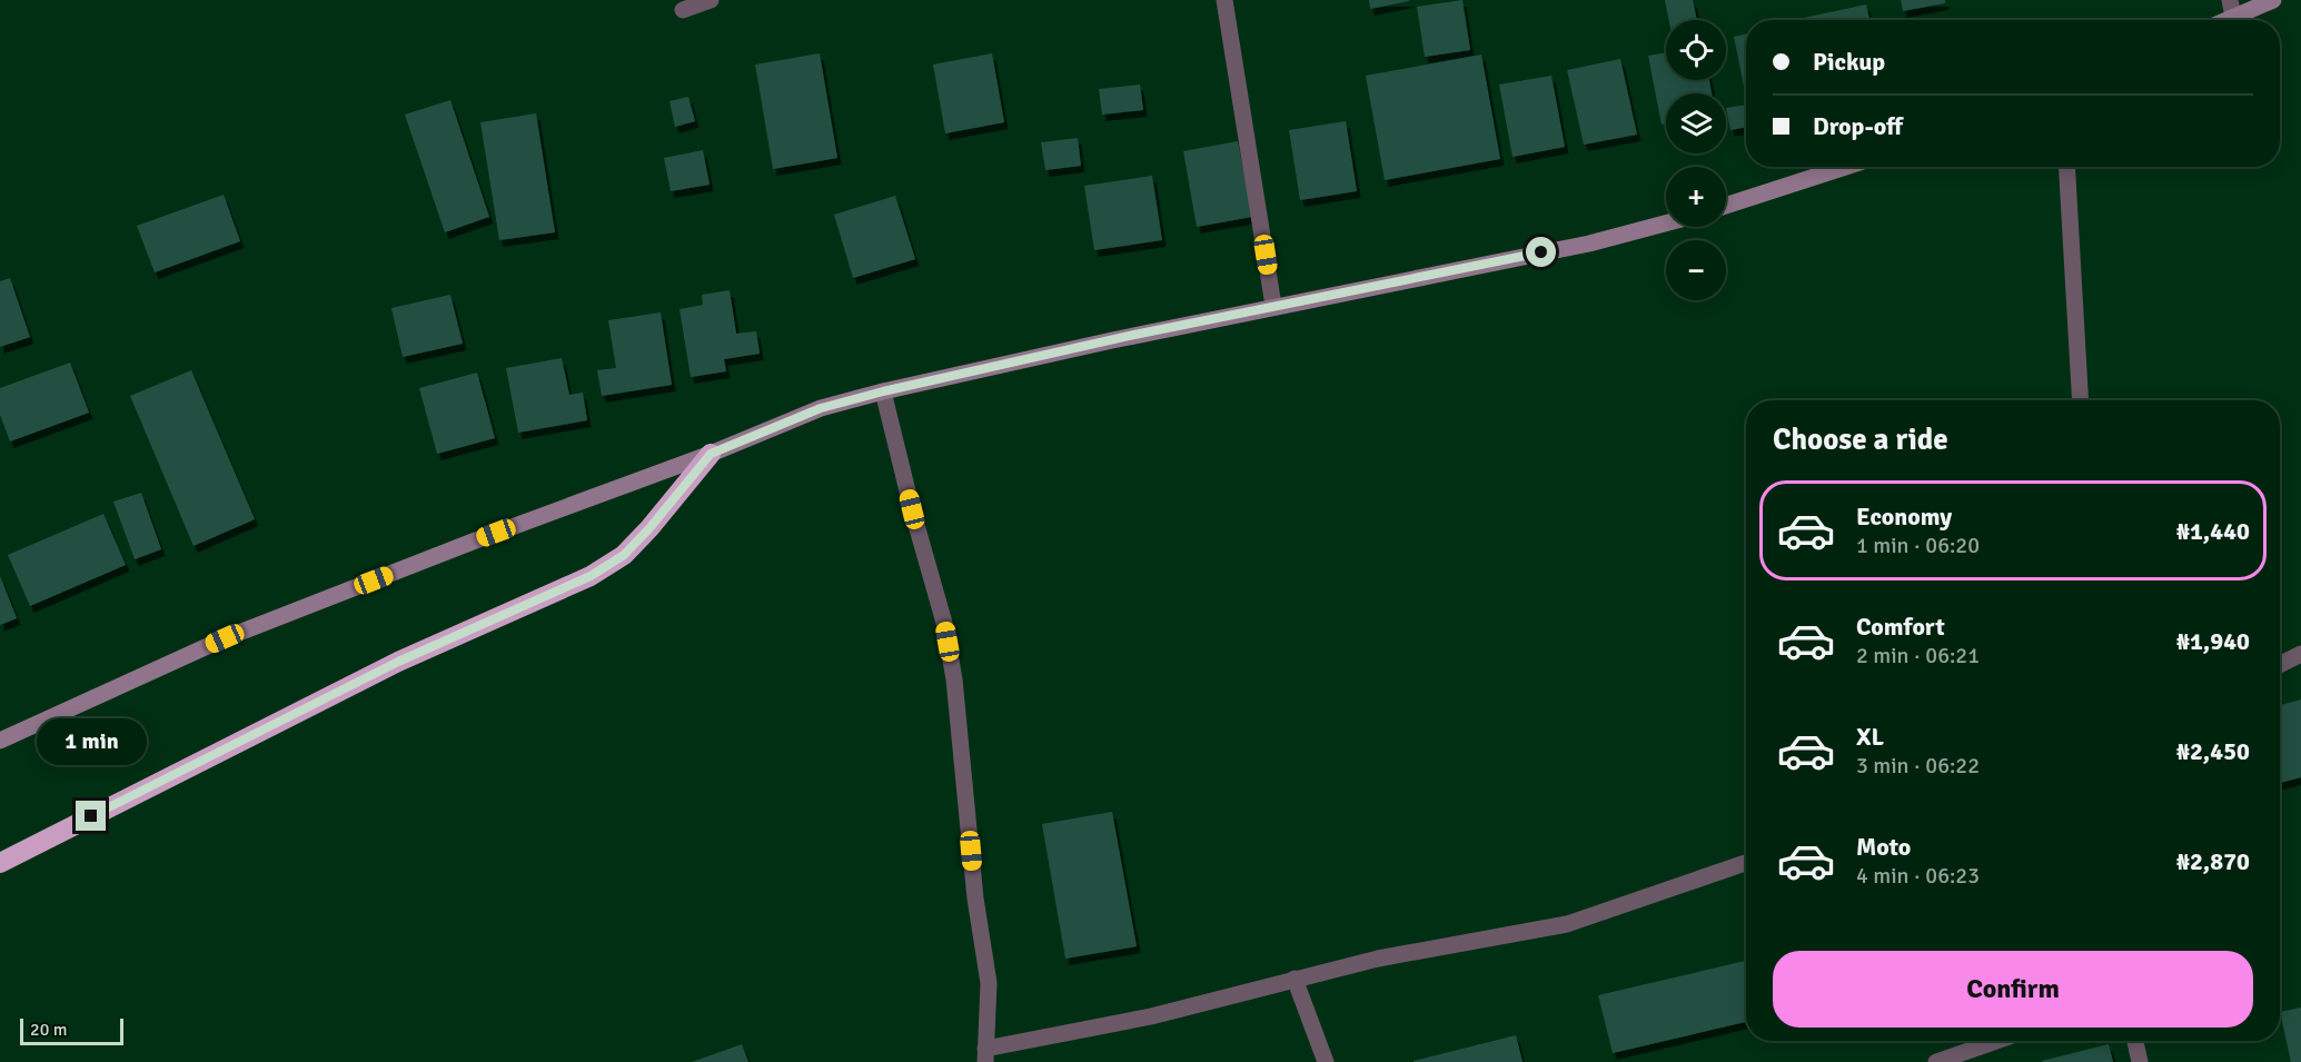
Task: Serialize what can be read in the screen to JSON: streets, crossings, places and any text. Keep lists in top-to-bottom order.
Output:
{
  "scale_bar": "20 m",
  "page": {
    "map_buttons": ["+", "−"],
    "banner": ["Pickup", "Drop-off"],
    "heading": "Choose a ride",
    "list": [
      {
        "name": "Economy",
        "note": "1 min · 06:20",
        "value": "₦1,440"
      },
      {
        "name": "Comfort",
        "note": "2 min · 06:21",
        "value": "₦1,940"
      },
      {
        "name": "XL",
        "note": "3 min · 06:22",
        "value": "₦2,450"
      },
      {
        "name": "Moto",
        "note": "4 min · 06:23",
        "value": "₦2,870"
      }
    ],
    "bubble": "1 min",
    "buttons": "Confirm",
    "scale": "20 m"
  }
}
